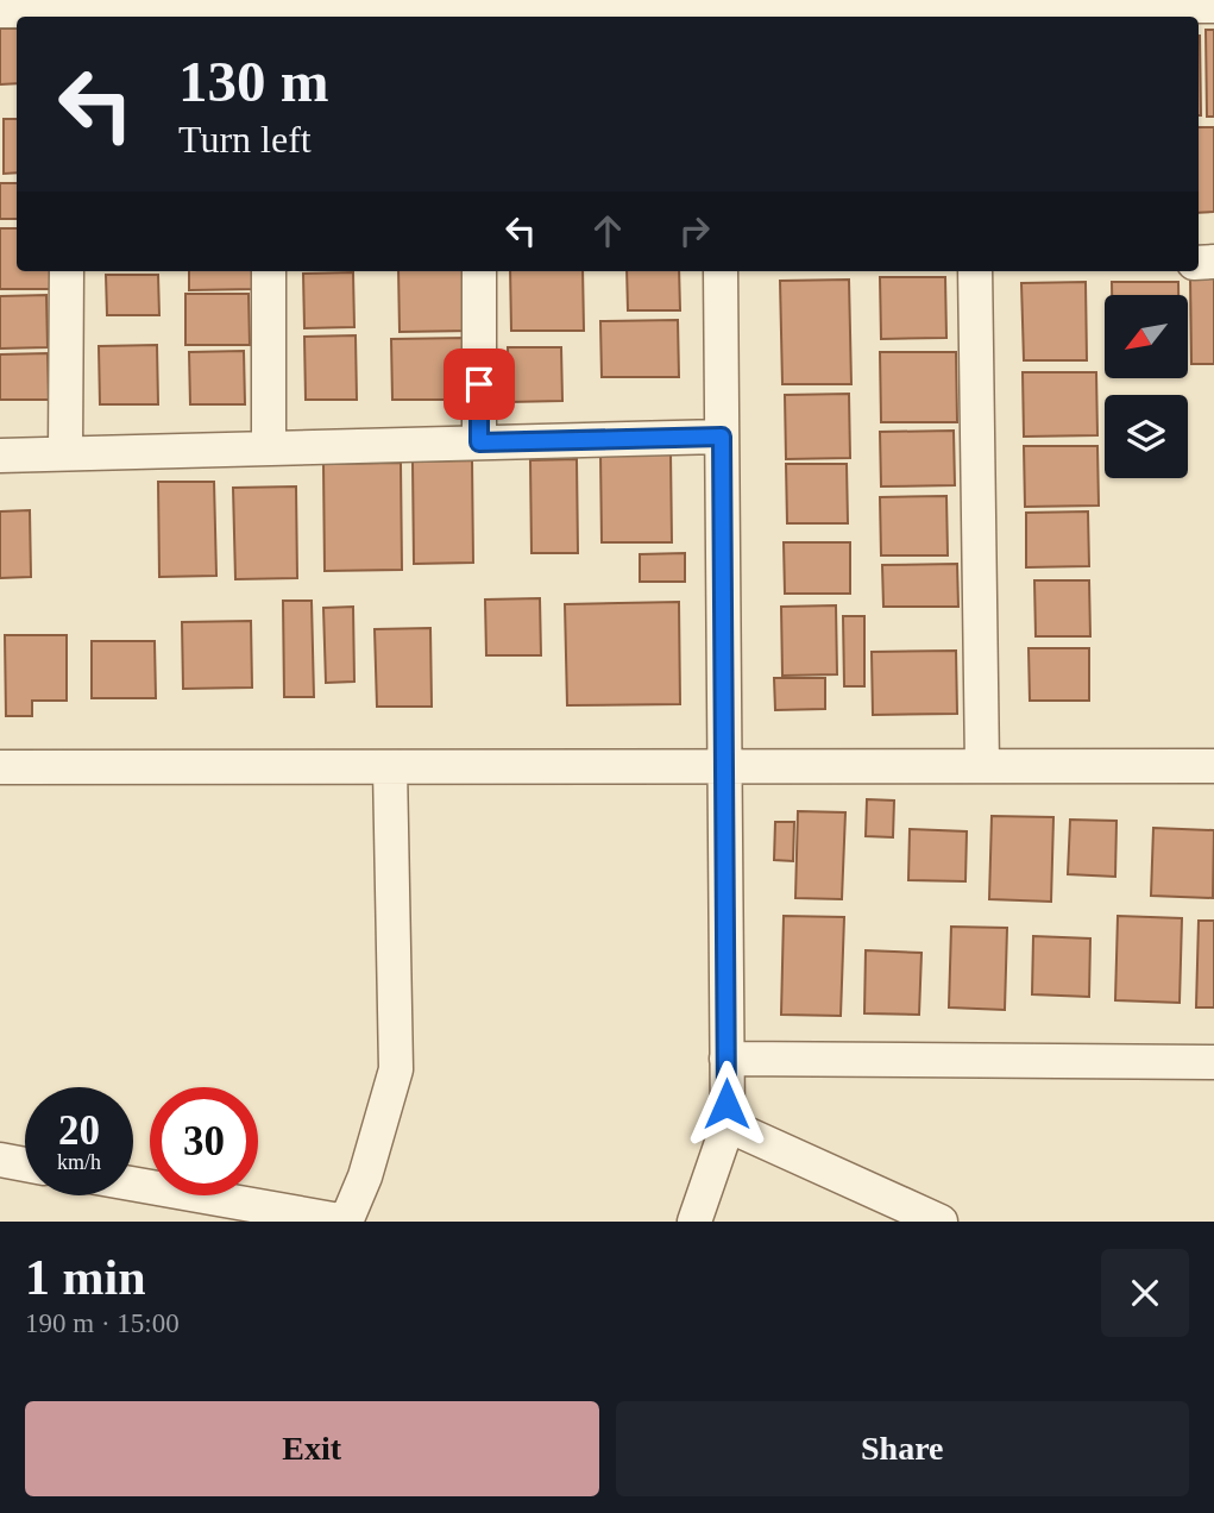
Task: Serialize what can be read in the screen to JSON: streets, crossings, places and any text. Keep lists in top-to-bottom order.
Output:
{
  "north": "bottom left",
  "page": {
    "turn": ["130 m", "Turn left"],
    "speed": "20 km/h",
    "limit": "30",
    "heading": ["1 min", "190 m · 15:00"],
    "buttons": ["Exit", "Share"]
  }
}
